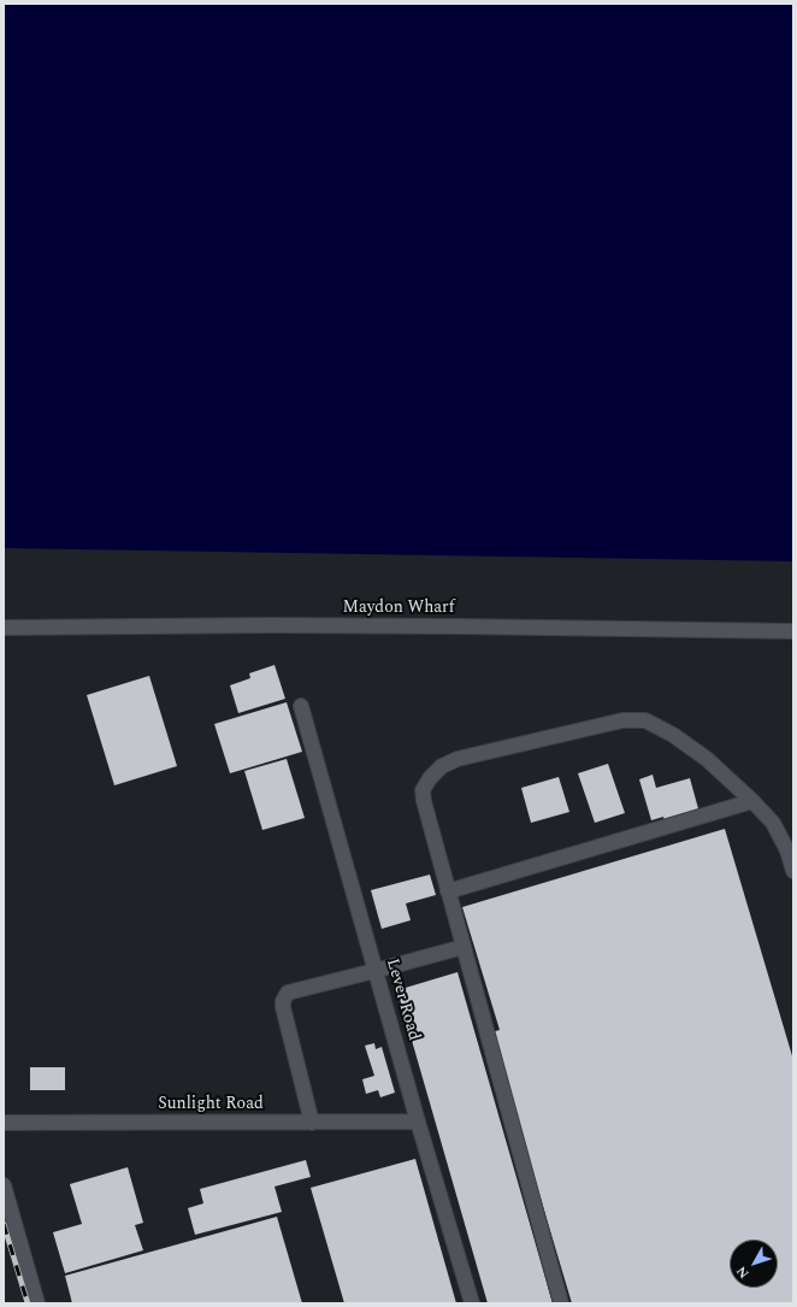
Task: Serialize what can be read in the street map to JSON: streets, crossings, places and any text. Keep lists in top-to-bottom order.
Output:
{
  "streets": {
    "street": ["Maydon Wharf", "Lever Road", "Sunlight Road"]
  },
  "crossings": [
    ["Lever Road", "Sunlight Road"]
  ],
  "north": "bottom left"
}
